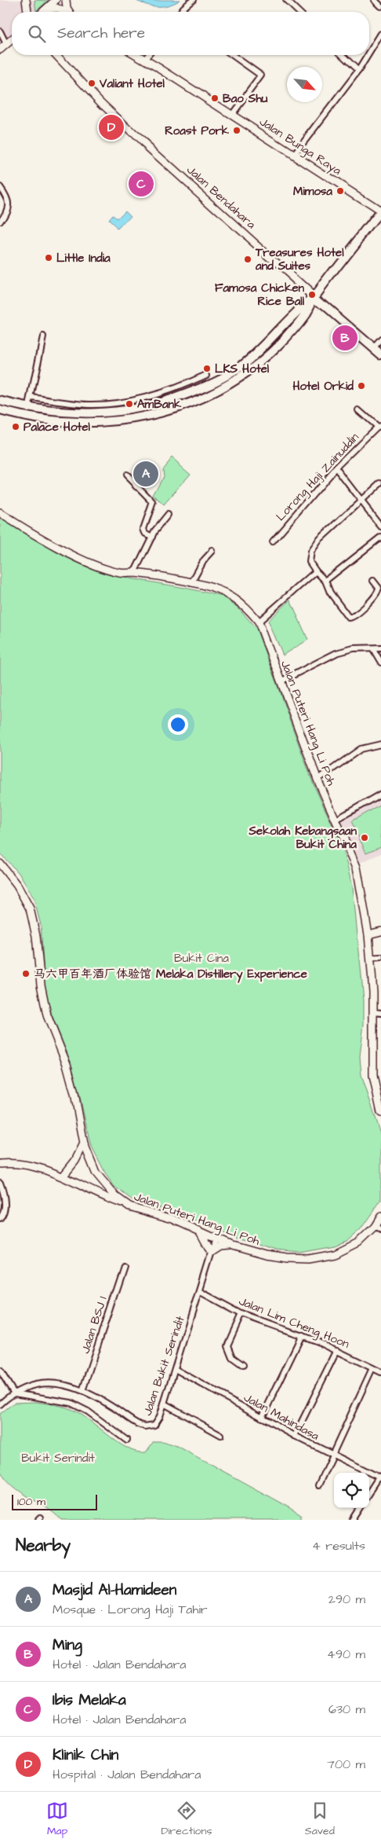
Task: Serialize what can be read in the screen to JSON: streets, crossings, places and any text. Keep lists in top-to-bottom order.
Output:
{
  "streets": {
    "main road": ["Jalan Bendahara"],
    "street": [
      "Jalan Bunga Raya",
      "Lorong Haji Zainuddin",
      "Jalan Puteri Hang Li Poh",
      "Jalan Lim Cheng Hoon",
      "Jalan BSJ 1",
      "Jalan Bukit Serindit",
      "Jalan Mahindasa"
    ]
  },
  "crossings": [
    ["Jalan Puteri Hang Li Poh", "Jalan Bukit Serindit"],
    ["Jalan Lim Cheng Hoon", "Jalan Bukit Serindit"],
    ["Jalan BSJ 1", "Jalan Bukit Serindit"],
    ["Jalan Bukit Serindit", "Jalan Mahindasa"]
  ],
  "parks": ["Bukit Cina", "Bukit Serindit"],
  "places": [
    "Valiant Hotel",
    "Bao Shu",
    "Roast Pork",
    "Mimosa",
    "Little India",
    "Treasures Hotel and Suites",
    "Famosa Chicken Rice Ball",
    "LKS Hotel",
    "Hotel Orkid",
    "AmBank",
    "Palace Hotel",
    "Sekolah Kebangsaan Bukit China",
    "马六甲百年酒厂体验馆 Melaka Distillery Experience"
  ],
  "scale_bar": "100 m",
  "north": "bottom right",
  "page": {
    "search": "Search here",
    "pins": [
      "D",
      "C",
      "B",
      "A"
    ],
    "scale": "100 m",
    "heading": ["Nearby", "4 results"],
    "list": [
      {
        "mark": "A",
        "name": "Masjid Al-Hamideen",
        "note": "Mosque · Lorong Haji Tahir",
        "value": "290 m"
      },
      {
        "mark": "B",
        "name": "Ming",
        "note": "Hotel · Jalan Bendahara",
        "value": "490 m"
      },
      {
        "mark": "C",
        "name": "Ibis Melaka",
        "note": "Hotel · Jalan Bendahara",
        "value": "630 m"
      },
      {
        "mark": "D",
        "name": "Klinik Chin",
        "note": "Hospital · Jalan Bendahara",
        "value": "700 m"
      }
    ],
    "nav": ["Map", "Directions", "Saved"]
  }
}
